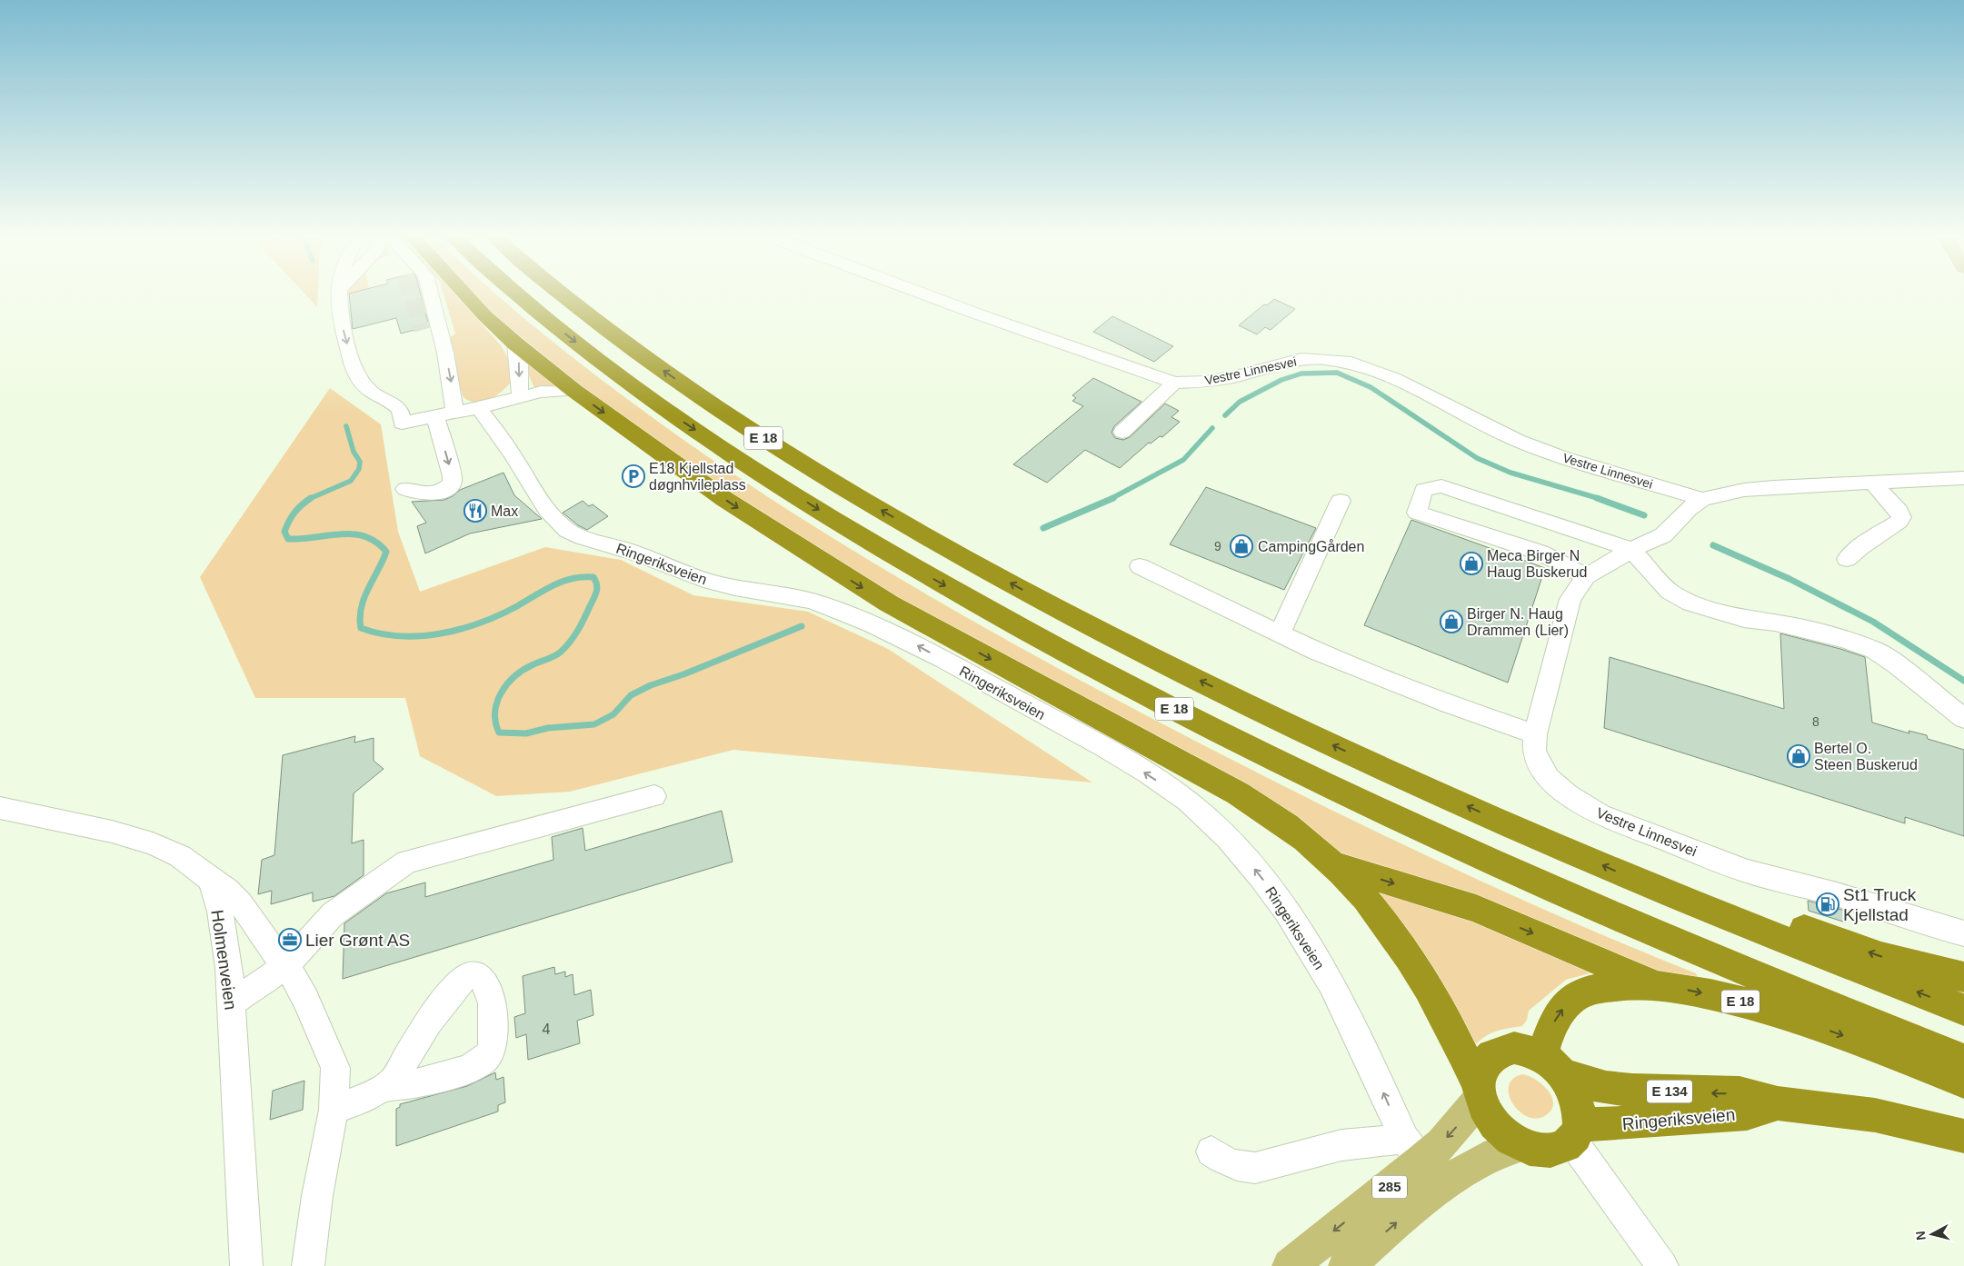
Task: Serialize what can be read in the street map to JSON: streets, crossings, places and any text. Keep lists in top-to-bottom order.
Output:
{
  "streets": {
    "highway": ["E 18", "Ringeriksveien", "E 134"],
    "main road": ["285"],
    "street": ["Vestre Linnesvei", "Holmenveien"]
  },
  "crossings": [
    ["E 18", "Ringeriksveien"],
    ["E 18", "E 134"],
    ["E 18", "285"],
    ["Ringeriksveien", "E 134"],
    ["Ringeriksveien", "285"],
    ["E 134", "285"]
  ],
  "one_way": ["Ringeriksveien"],
  "places": {
    "parking": ["E18 Kjellstad døgnhvileplass"],
    "restaurant": ["Max"],
    "shop": [
      "CampingGården",
      "Meca Birger N Haug Buskerud",
      "Birger N. Haug Drammen (Lier)",
      "Bertel O. Steen Buskerud"
    ],
    "fuel station": ["St1 Truck Kjellstad"],
    "office": ["Lier Grønt AS"]
  },
  "house_numbers": ["9", "8", "4"],
  "north": "left"
}
